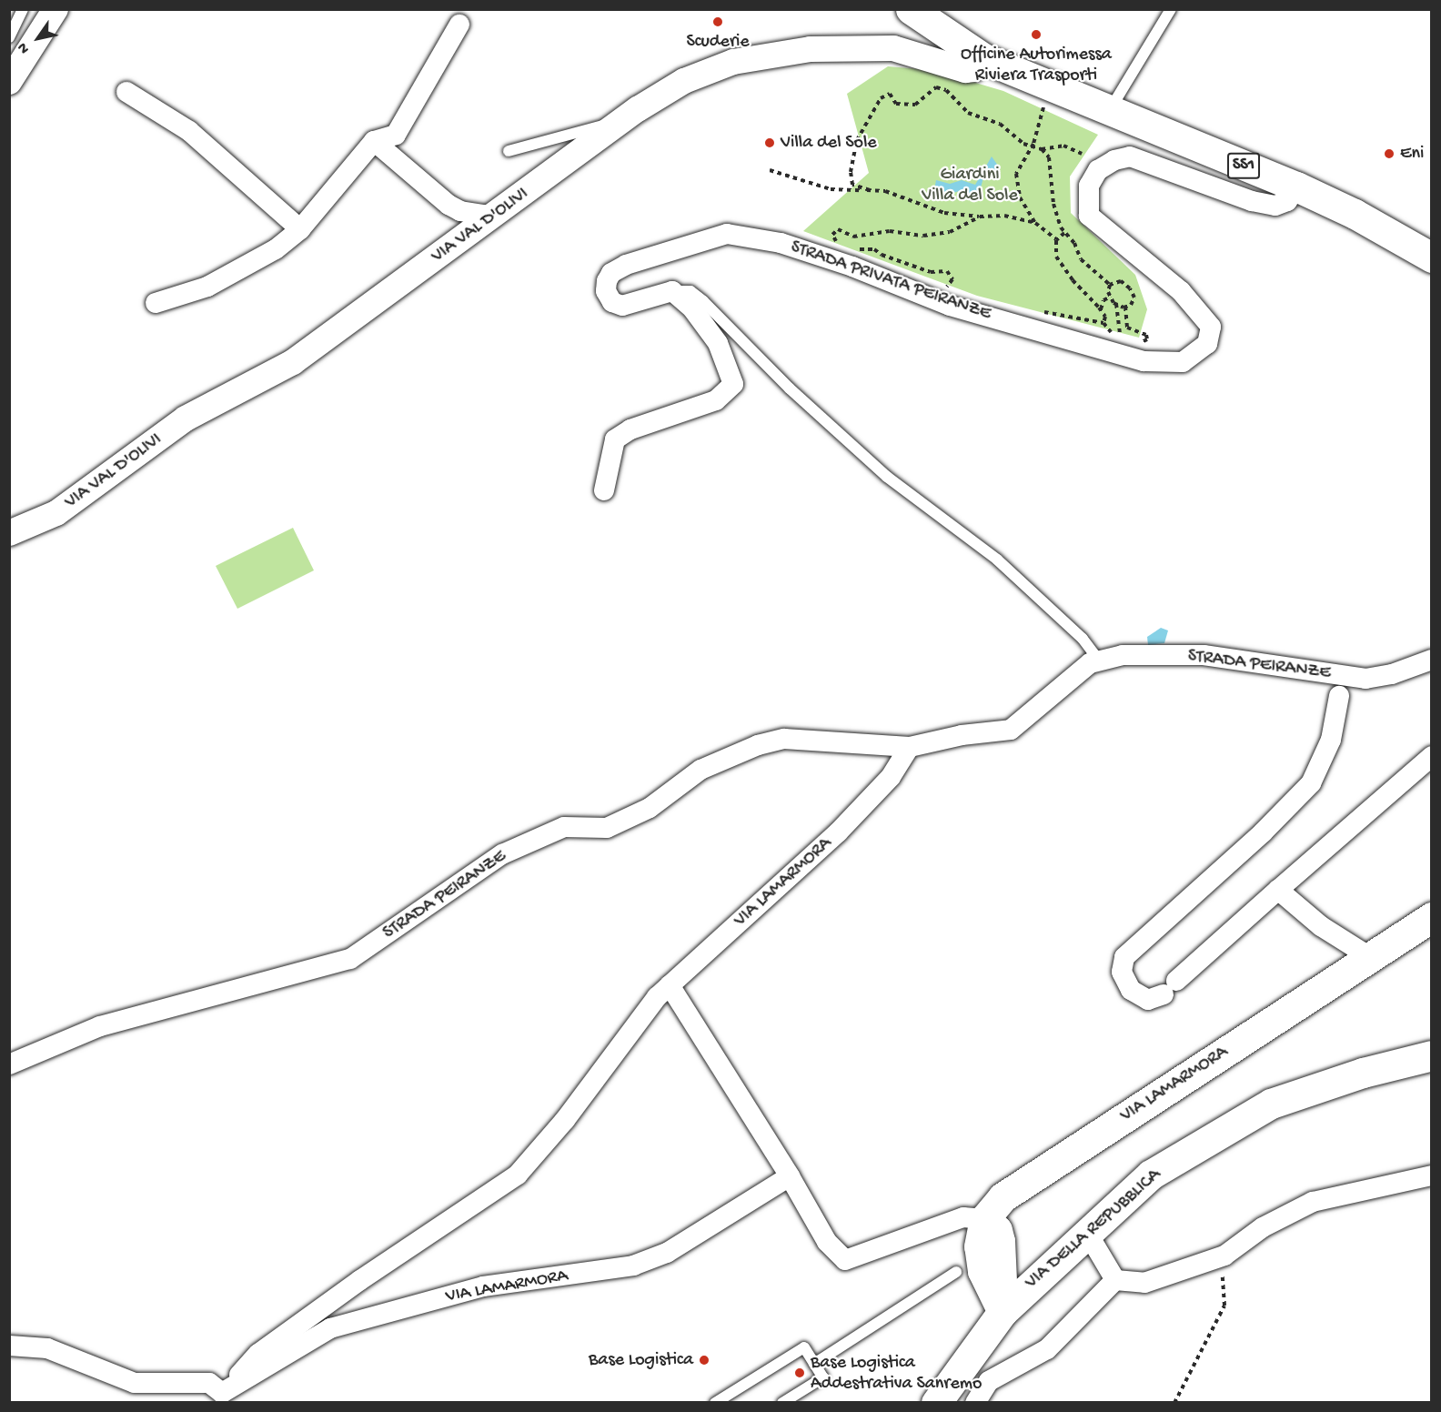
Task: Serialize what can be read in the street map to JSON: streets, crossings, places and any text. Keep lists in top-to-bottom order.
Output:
{
  "streets": {
    "main road": ["SS1", "VIA LAMARMORA", "VIA DELLA REPUBBLICA"],
    "street": ["VIA VAL D'OLIVI", "STRADA PRIVATA PEIRANZE", "STRADA PEIRANZE"]
  },
  "crossings": [
    ["SS1", "VIA VAL D'OLIVI"],
    ["SS1", "STRADA PRIVATA PEIRANZE"],
    ["STRADA PEIRANZE", "VIA LAMARMORA"]
  ],
  "parks": ["Giardini Villa del Sole"],
  "places": [
    "Scuderie",
    "Officine Autorimessa Riviera Trasporti",
    "Villa del Sole",
    "Eni",
    "Base Logistica",
    "Base Logistica Addestrativa Sanremo"
  ],
  "north": "bottom left"
}
